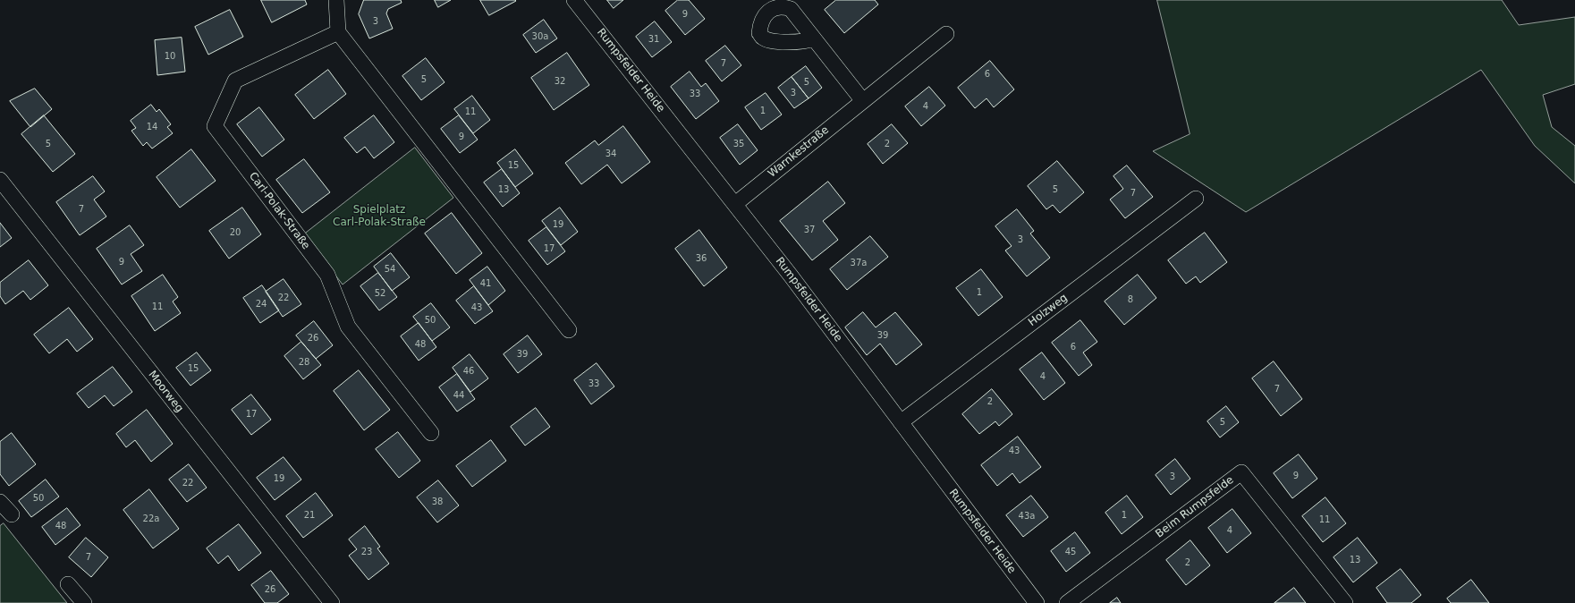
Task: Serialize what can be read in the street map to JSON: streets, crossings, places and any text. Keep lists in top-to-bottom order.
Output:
{
  "streets": {
    "street": [
      "Rumpsfelder Heide",
      "Warnkestraße",
      "Carl-Polak-Straße",
      "Holzweg",
      "Moorweg",
      "Beim Rumpsfelde"
    ]
  },
  "crossings": [
    ["Rumpsfelder Heide", "Warnkestraße"],
    ["Rumpsfelder Heide", "Holzweg"]
  ],
  "parks": ["Spielplatz Carl-Polak-Straße"],
  "house_numbers": [
    "9",
    "3",
    "30a",
    "31",
    "10",
    "7",
    "6",
    "5",
    "32",
    "5",
    "3",
    "33",
    "4",
    "1",
    "11",
    "14",
    "9",
    "5",
    "35",
    "2",
    "34",
    "15",
    "13",
    "5",
    "7",
    "7",
    "19",
    "37",
    "20",
    "3",
    "17",
    "36",
    "9",
    "37a",
    "54",
    "41",
    "1",
    "52",
    "22",
    "8",
    "24",
    "11",
    "43",
    "50",
    "39",
    "26",
    "48",
    "6",
    "39",
    "28",
    "15",
    "46",
    "4",
    "33",
    "7",
    "44",
    "2",
    "17",
    "5",
    "43",
    "9",
    "3",
    "19",
    "22",
    "50",
    "38",
    "21",
    "1",
    "43a",
    "22a",
    "11",
    "48",
    "4",
    "23",
    "45",
    "7",
    "13",
    "2",
    "26"
  ]
}
